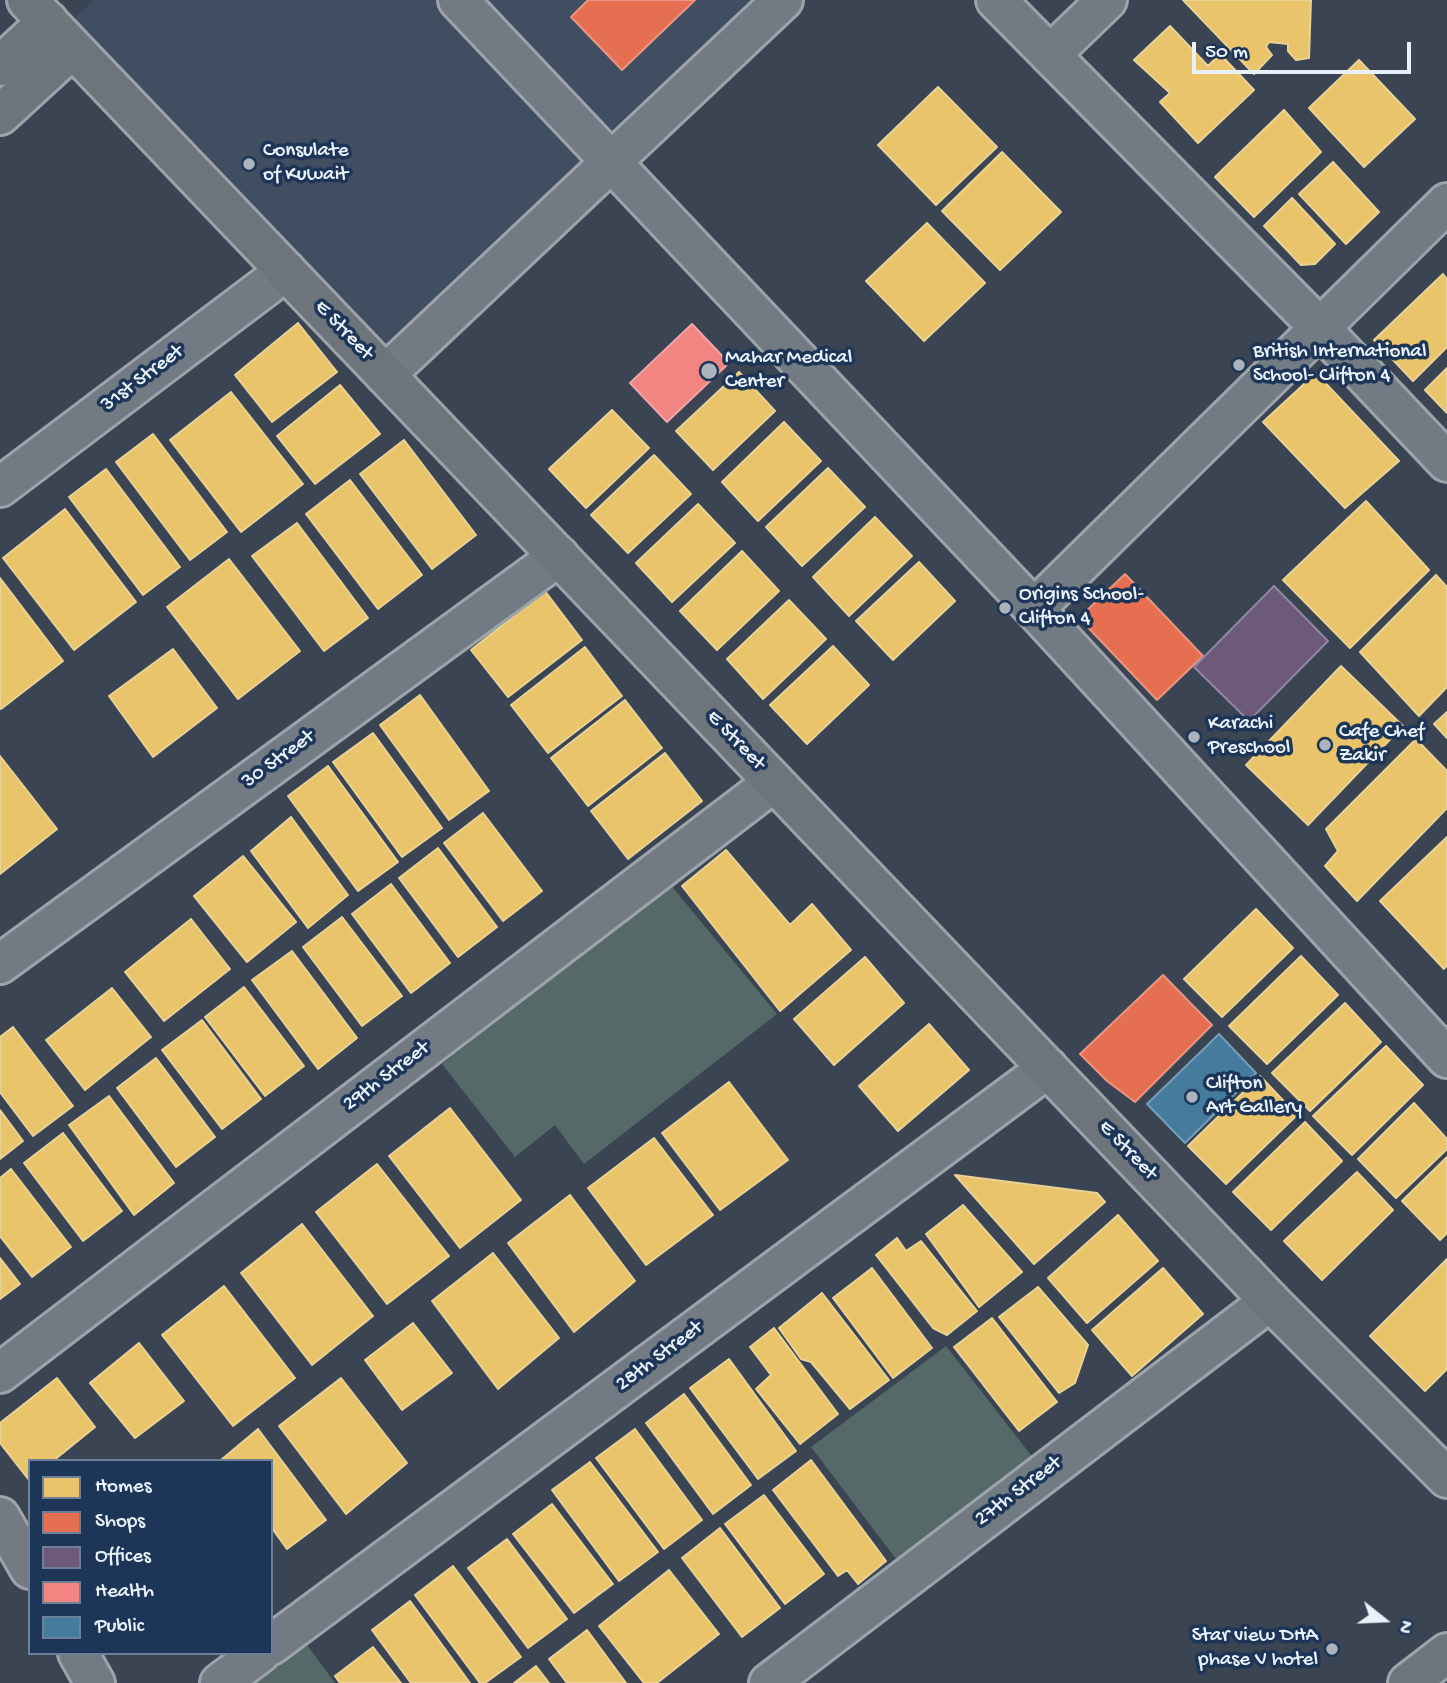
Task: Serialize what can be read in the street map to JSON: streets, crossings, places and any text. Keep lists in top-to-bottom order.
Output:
{
  "streets": {
    "main road": ["E Street"],
    "street": [
      "31st Street",
      "30 Street",
      "29th Street",
      "28th Street",
      "27th Street"
    ]
  },
  "crossings": [
    ["E Street", "31st Street"],
    ["E Street", "30 Street"],
    ["E Street", "29th Street"],
    ["E Street", "28th Street"],
    ["E Street", "27th Street"]
  ],
  "places": [
    "Consulate of Kuwait",
    "British International School- Clifton 4",
    "Mahar Medical Center",
    "Origins School- Clifton 4",
    "Karachi Preschool",
    "Cafe Chef Zakir",
    "Clifton Art Gallery",
    "Star view DHA phase V hotel"
  ],
  "legend": [
    "Homes",
    "Shops",
    "Offices",
    "Health",
    "Public"
  ],
  "scale_bar": "50 m",
  "north": "right"
}
